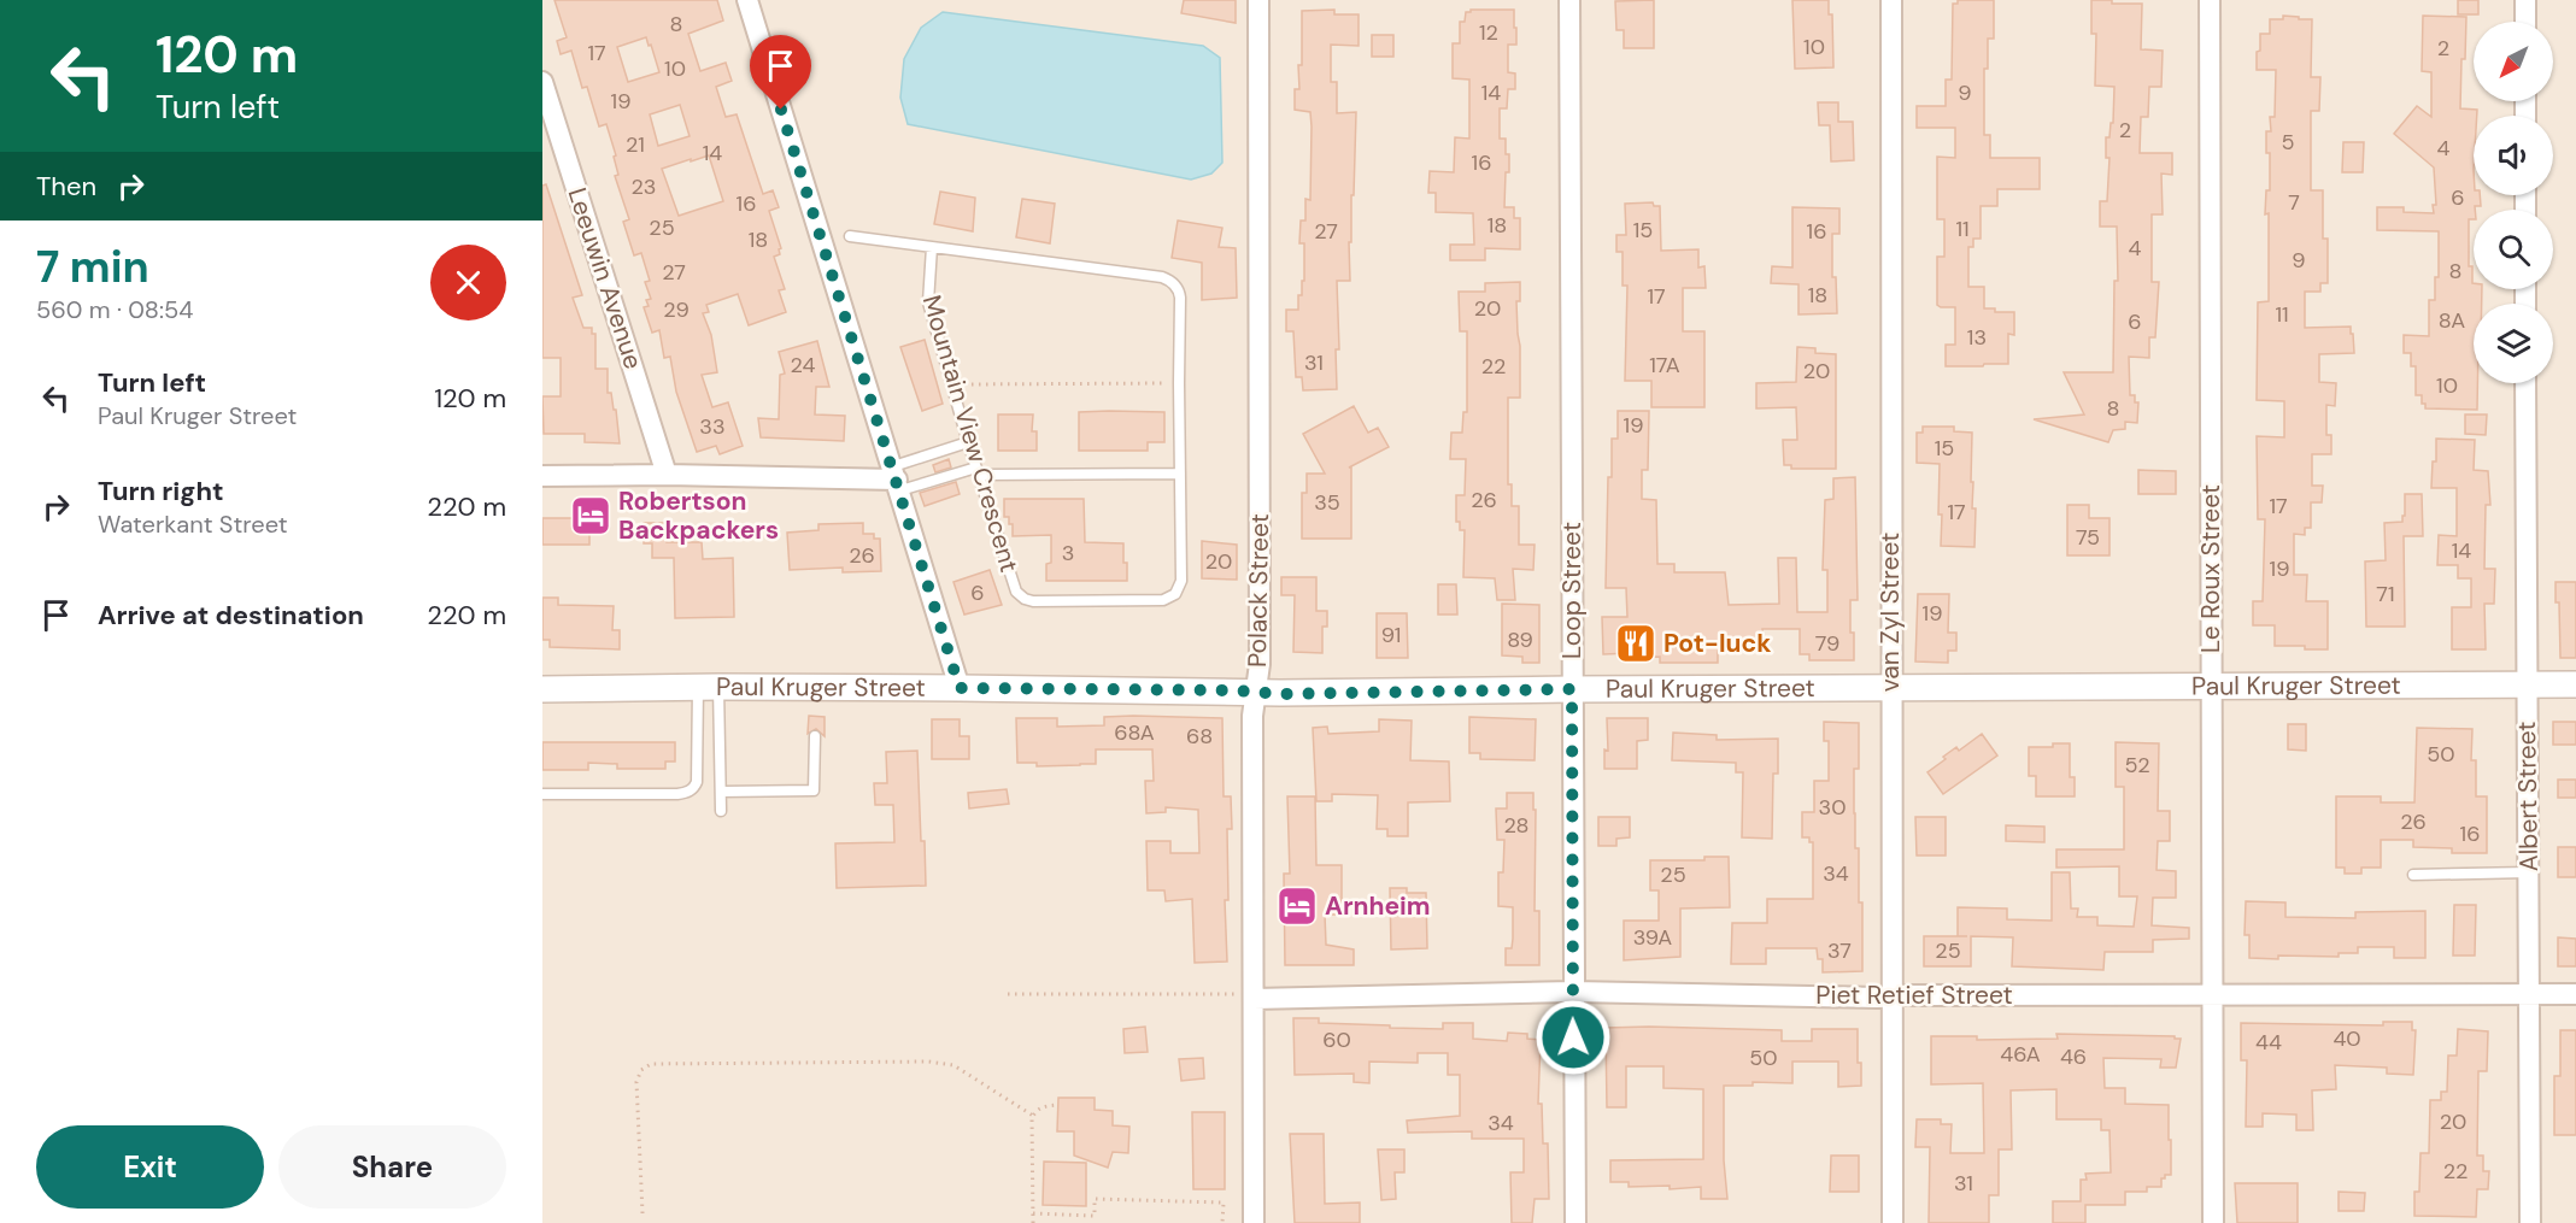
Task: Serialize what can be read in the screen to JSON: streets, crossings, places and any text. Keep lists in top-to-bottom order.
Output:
{
  "streets": {
    "street": [
      "Leeuwin Avenue",
      "Le Roux Street",
      "Polack Street",
      "Loop Street",
      "van Zyl Street",
      "Paul Kruger Street",
      "Albert Street",
      "Piet Retief Street"
    ],
    "lane": ["Mountain View Crescent"]
  },
  "crossings": [
    ["Le Roux Street", "Paul Kruger Street"],
    ["Le Roux Street", "Piet Retief Street"],
    ["Polack Street", "Paul Kruger Street"],
    ["Polack Street", "Piet Retief Street"],
    ["Loop Street", "Paul Kruger Street"],
    ["Loop Street", "Piet Retief Street"],
    ["van Zyl Street", "Paul Kruger Street"],
    ["van Zyl Street", "Piet Retief Street"],
    ["Paul Kruger Street", "Albert Street"],
    ["Albert Street", "Piet Retief Street"]
  ],
  "places": {
    "hotel": ["Robertson Backpackers", "Arnheim"],
    "restaurant": ["Pot-luck"]
  },
  "house_numbers": [
    "8",
    "12",
    "10",
    "2",
    "17",
    "10",
    "14",
    "9",
    "19",
    "2",
    "5",
    "21",
    "4",
    "14",
    "16",
    "23",
    "6",
    "7",
    "16",
    "18",
    "25",
    "11",
    "15",
    "27",
    "16",
    "18",
    "4",
    "9",
    "8",
    "27",
    "18",
    "17",
    "20",
    "29",
    "11",
    "8A",
    "6",
    "13",
    "31",
    "24",
    "17A",
    "22",
    "20",
    "10",
    "8",
    "19",
    "33",
    "15",
    "26",
    "35",
    "17",
    "17",
    "75",
    "14",
    "3",
    "26",
    "20",
    "19",
    "6",
    "71",
    "19",
    "91",
    "89",
    "79",
    "68A",
    "68",
    "50",
    "52",
    "30",
    "26",
    "28",
    "16",
    "34",
    "25",
    "39A",
    "37",
    "25",
    "40",
    "60",
    "44",
    "46A",
    "46",
    "50",
    "20",
    "34",
    "22",
    "31"
  ],
  "north": "bottom left",
  "page": {
    "turn": ["120 m", "Turn left"],
    "then": "Then",
    "heading": ["7 min", "560 m · 08:54"],
    "list": [
      {
        "name": "Turn left",
        "note": "Paul Kruger Street",
        "value": "120 m"
      },
      {
        "name": "Turn right",
        "note": "Waterkant Street",
        "value": "220 m"
      },
      {
        "name": "Arrive at destination",
        "value": "220 m"
      }
    ],
    "buttons": ["Exit", "Share"]
  }
}
